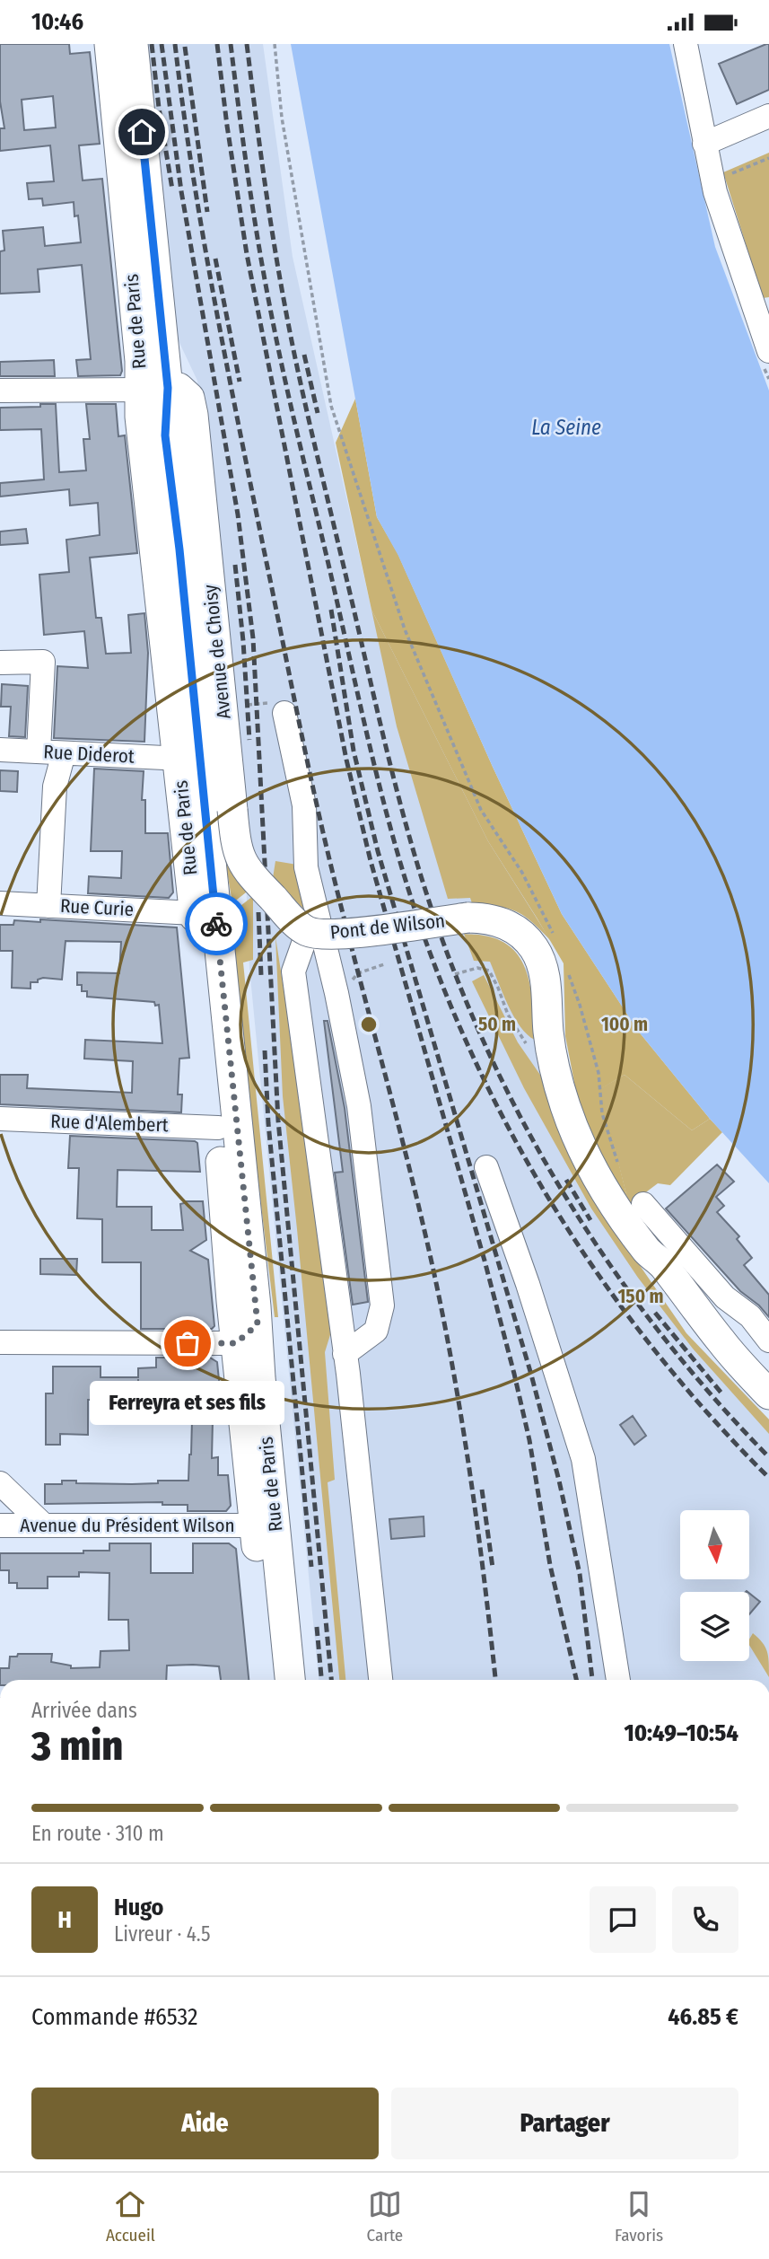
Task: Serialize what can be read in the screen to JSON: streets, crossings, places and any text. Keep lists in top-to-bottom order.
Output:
{
  "streets": {
    "main road": ["Rue de Paris", "Avenue de Choisy", "Pont de Wilson"],
    "street": [
      "Rue Diderot",
      "Rue Curie",
      "Rue d'Alembert",
      "Avenue du Président Wilson"
    ]
  },
  "crossings": [
    ["Rue de Paris", "Avenue de Choisy"],
    ["Rue de Paris", "Rue Diderot"],
    ["Rue de Paris", "Rue Curie"],
    ["Rue de Paris", "Rue d'Alembert"],
    ["Rue de Paris", "Avenue du Président Wilson"],
    ["Avenue de Choisy", "Pont de Wilson"]
  ],
  "water": ["La Seine"],
  "places": ["Ferreyra et ses fils"],
  "north": "bottom",
  "page": {
    "status": "10:46",
    "bubble": "Ferreyra et ses fils",
    "heading": ["3 min", "Arrivée dans", "10:49–10:54"],
    "panel": [
      "Hugo",
      "Livreur · 4.5",
      "Commande #6532",
      "46.85 €"
    ],
    "bar": "En route · 310 m",
    "round": "H",
    "buttons": ["Aide", "Partager"],
    "tabs": ["Accueil", "Carte", "Favoris"]
  },
  "rings": ["50 m", "100 m", "150 m"]
}
